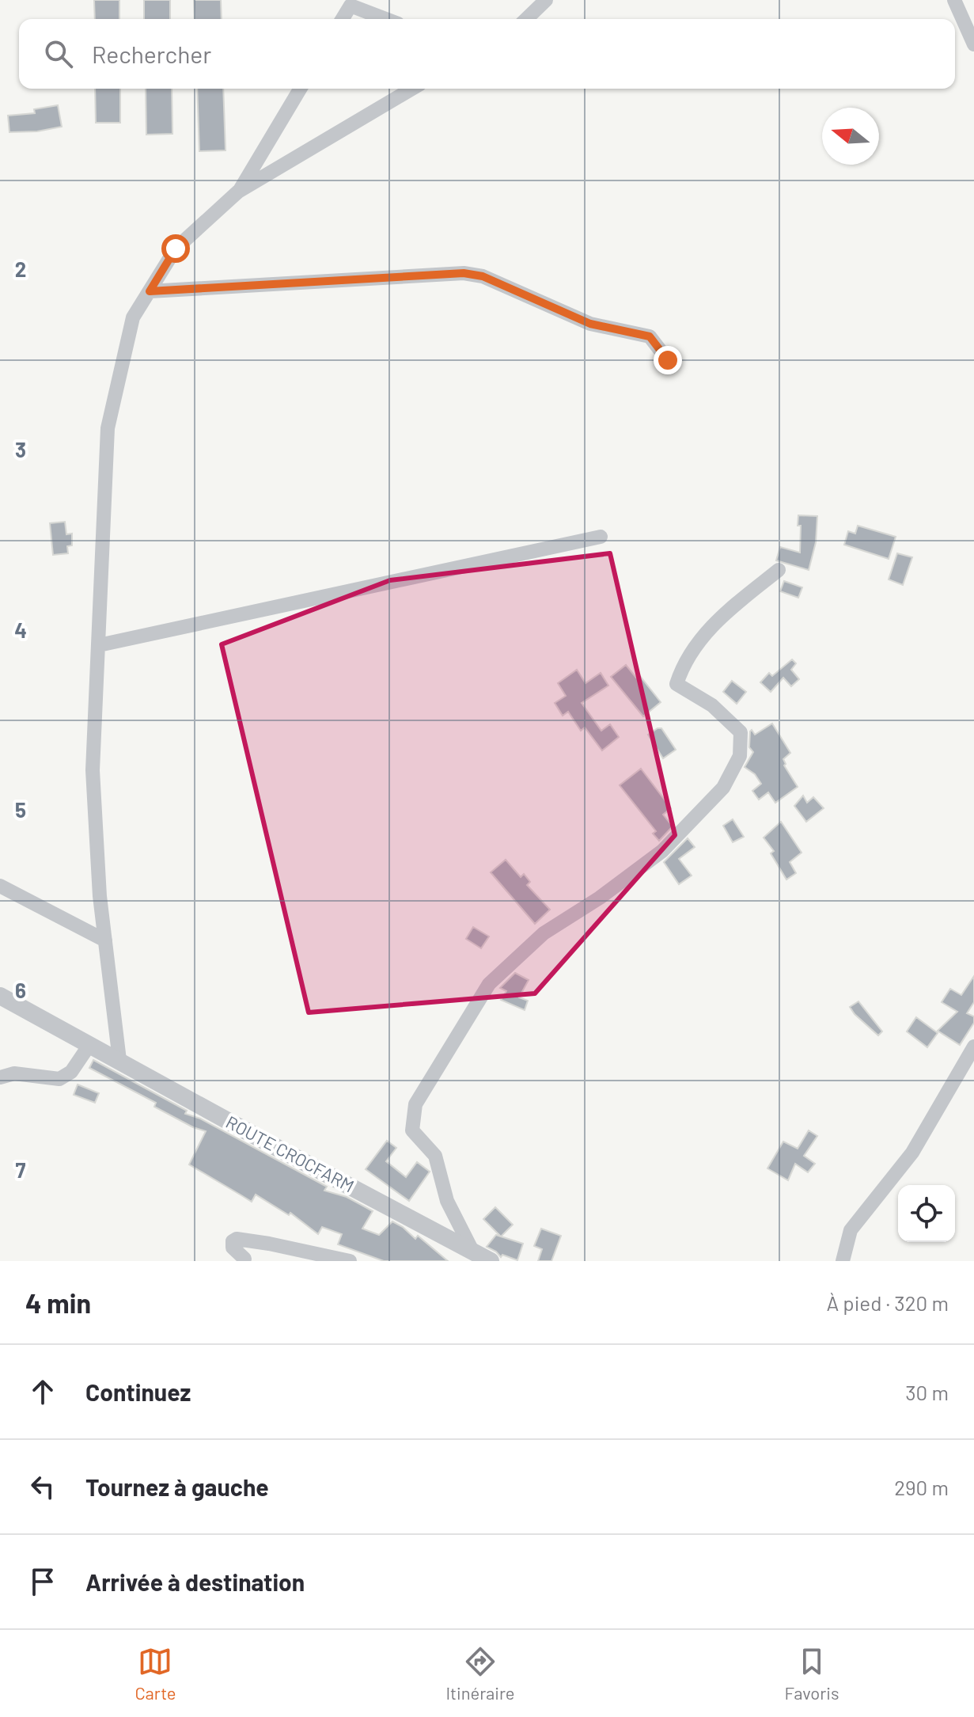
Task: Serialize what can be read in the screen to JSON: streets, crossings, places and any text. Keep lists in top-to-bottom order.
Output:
{
  "streets": {
    "street": ["ROUTE CROCFARM"]
  },
  "north": "left",
  "page": {
    "search": "Rechercher",
    "heading": ["4 min", "À pied · 320 m"],
    "list": [
      ["Continuez", "30 m"],
      ["Tournez à gauche", "290 m"],
      "Arrivée à destination"
    ],
    "nav": ["Carte", "Itinéraire", "Favoris"]
  },
  "grid": {
    "rows": [
      "2",
      "3",
      "4",
      "5",
      "6",
      "7"
    ]
  }
}
